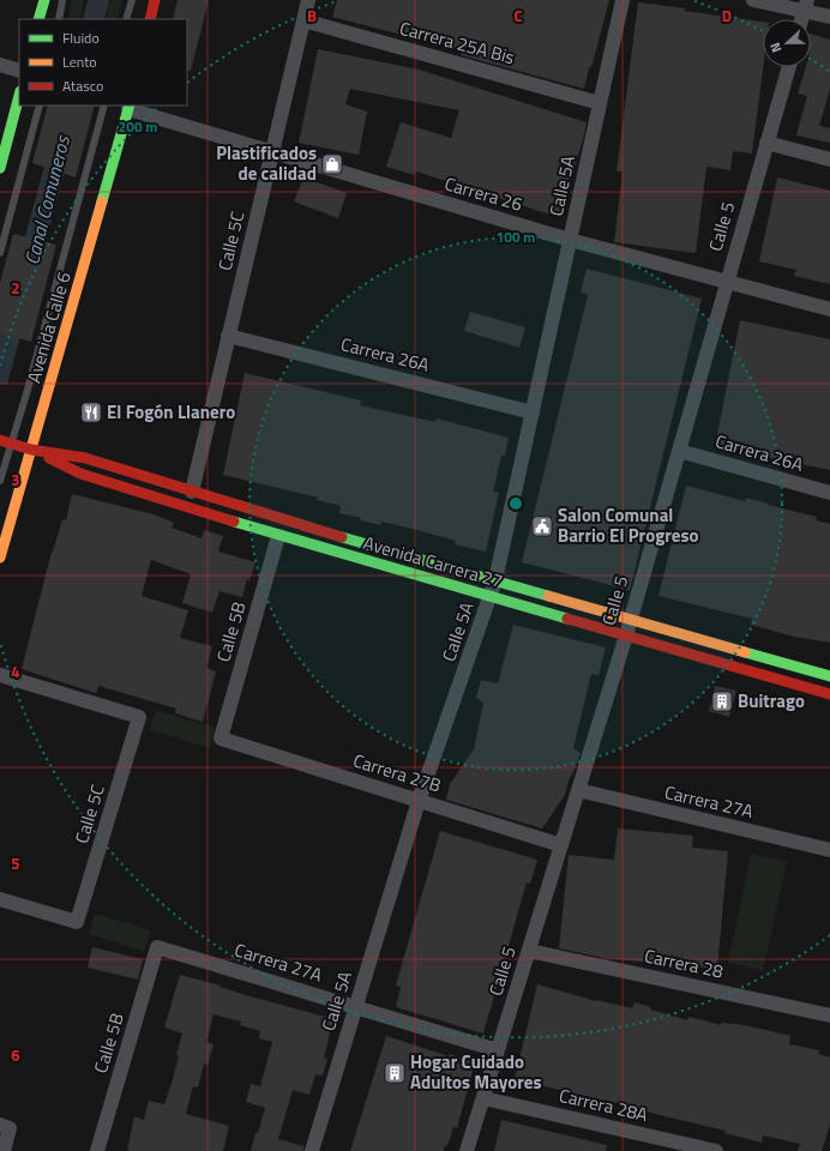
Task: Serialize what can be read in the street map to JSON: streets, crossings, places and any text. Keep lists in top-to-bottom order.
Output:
{
  "streets": {
    "main road": ["Avenida Calle 6", "Avenida Carrera 27"],
    "street": [
      "Carrera 25A Bis",
      "Calle 5A",
      "Carrera 26",
      "Calle 5",
      "Calle 5C",
      "Carrera 26A",
      "Calle 5B",
      "Carrera 27B",
      "Carrera 27A",
      "Carrera 28",
      "Carrera 28A"
    ]
  },
  "crossings": [
    ["Carrera 25A Bis", "Calle 5A"],
    ["Carrera 25A Bis", "Calle 5C"],
    ["Calle 5A", "Carrera 26"],
    ["Calle 5A", "Carrera 26A"],
    ["Calle 5A", "Avenida Carrera 27"],
    ["Calle 5A", "Carrera 27B"],
    ["Calle 5A", "Carrera 27A"],
    ["Carrera 26", "Calle 5"],
    ["Carrera 26", "Calle 5C"],
    ["Carrera 26", "Avenida Calle 6"],
    ["Calle 5", "Carrera 26A"],
    ["Calle 5", "Avenida Carrera 27"],
    ["Calle 5", "Carrera 27B"],
    ["Calle 5", "Carrera 27A"],
    ["Calle 5", "Carrera 28"],
    ["Calle 5", "Carrera 28A"],
    ["Calle 5C", "Carrera 26A"],
    ["Calle 5C", "Avenida Carrera 27"],
    ["Avenida Calle 6", "Avenida Carrera 27"],
    ["Avenida Carrera 27", "Calle 5B"],
    ["Calle 5B", "Carrera 27B"],
    ["Calle 5B", "Carrera 27A"]
  ],
  "water": ["Canal Comuneros"],
  "places": {
    "shop": ["Plastificados de calidad"],
    "restaurant": ["El Fogón Llanero"],
    "public building": ["Salon Comunal Barrio El Progreso"],
    "building": ["Buitrago", "Hogar Cuidado Adultos Mayores"]
  },
  "legend": ["Fluido", "Lento", "Atasco"],
  "north": "left",
  "grid": {
    "columns": ["B", "C", "D"],
    "rows": [
      "2",
      "3",
      "4",
      "5",
      "6"
    ]
  },
  "rings": ["200 m", "100 m"]
}
